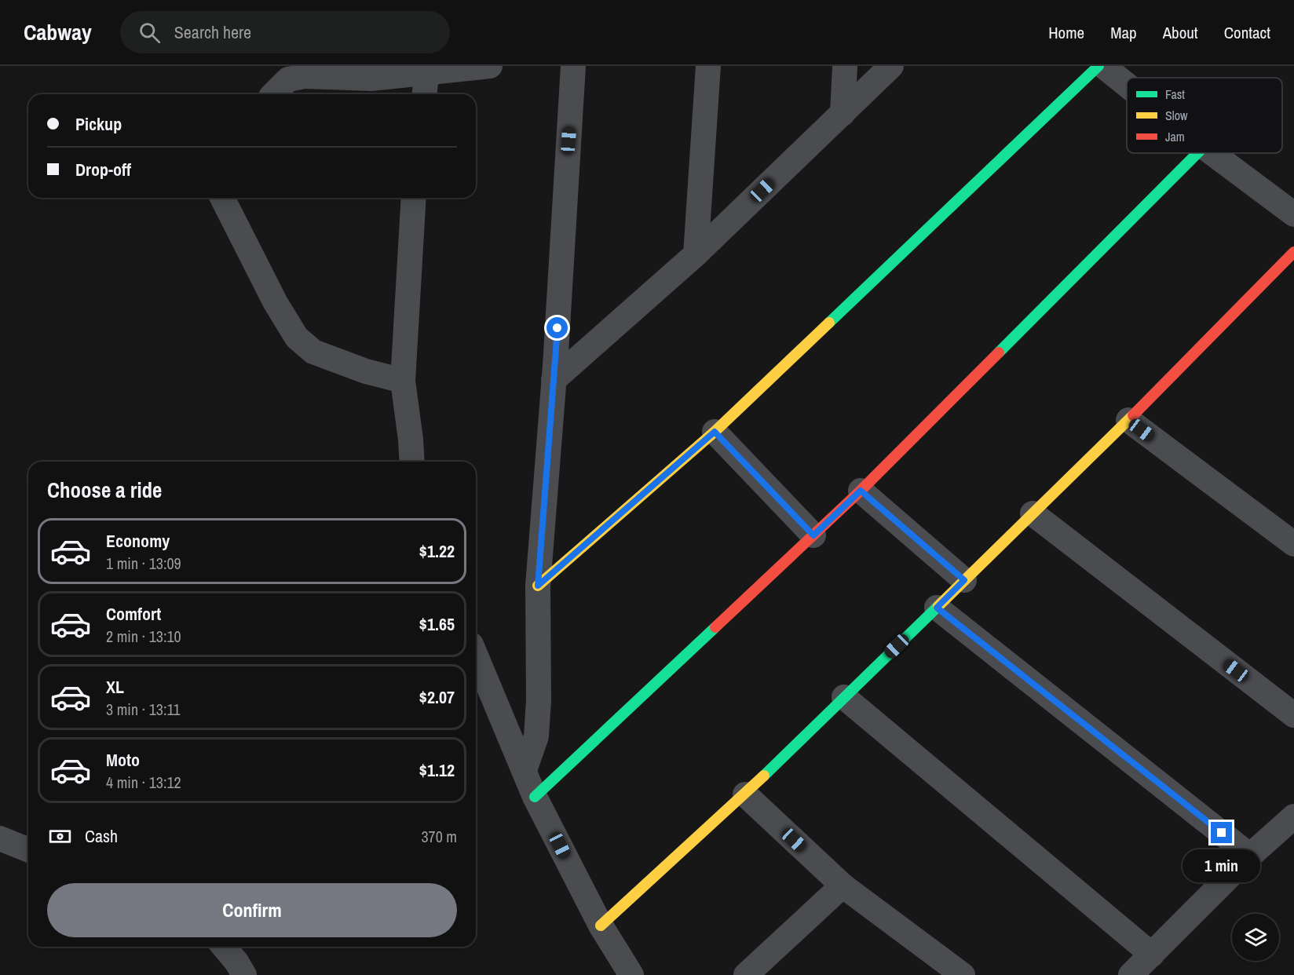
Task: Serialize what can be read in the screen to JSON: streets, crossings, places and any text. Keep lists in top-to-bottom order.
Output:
{
  "legend": ["Fast", "Slow", "Jam"],
  "page": {
    "header": "Cabway",
    "search": "Search here",
    "nav": [
      "Home",
      "Map",
      "About",
      "Contact"
    ],
    "banner": ["Pickup", "Drop-off"],
    "heading": "Choose a ride",
    "list": [
      {
        "name": "Economy",
        "note": "1 min · 13:09",
        "value": "$1.22"
      },
      {
        "name": "Comfort",
        "note": "2 min · 13:10",
        "value": "$1.65"
      },
      {
        "name": "XL",
        "note": "3 min · 13:11",
        "value": "$2.07"
      },
      {
        "name": "Moto",
        "note": "4 min · 13:12",
        "value": "$1.12"
      }
    ],
    "pay": ["Cash", "370 m"],
    "bubble": "1 min",
    "buttons": "Confirm"
  }
}
